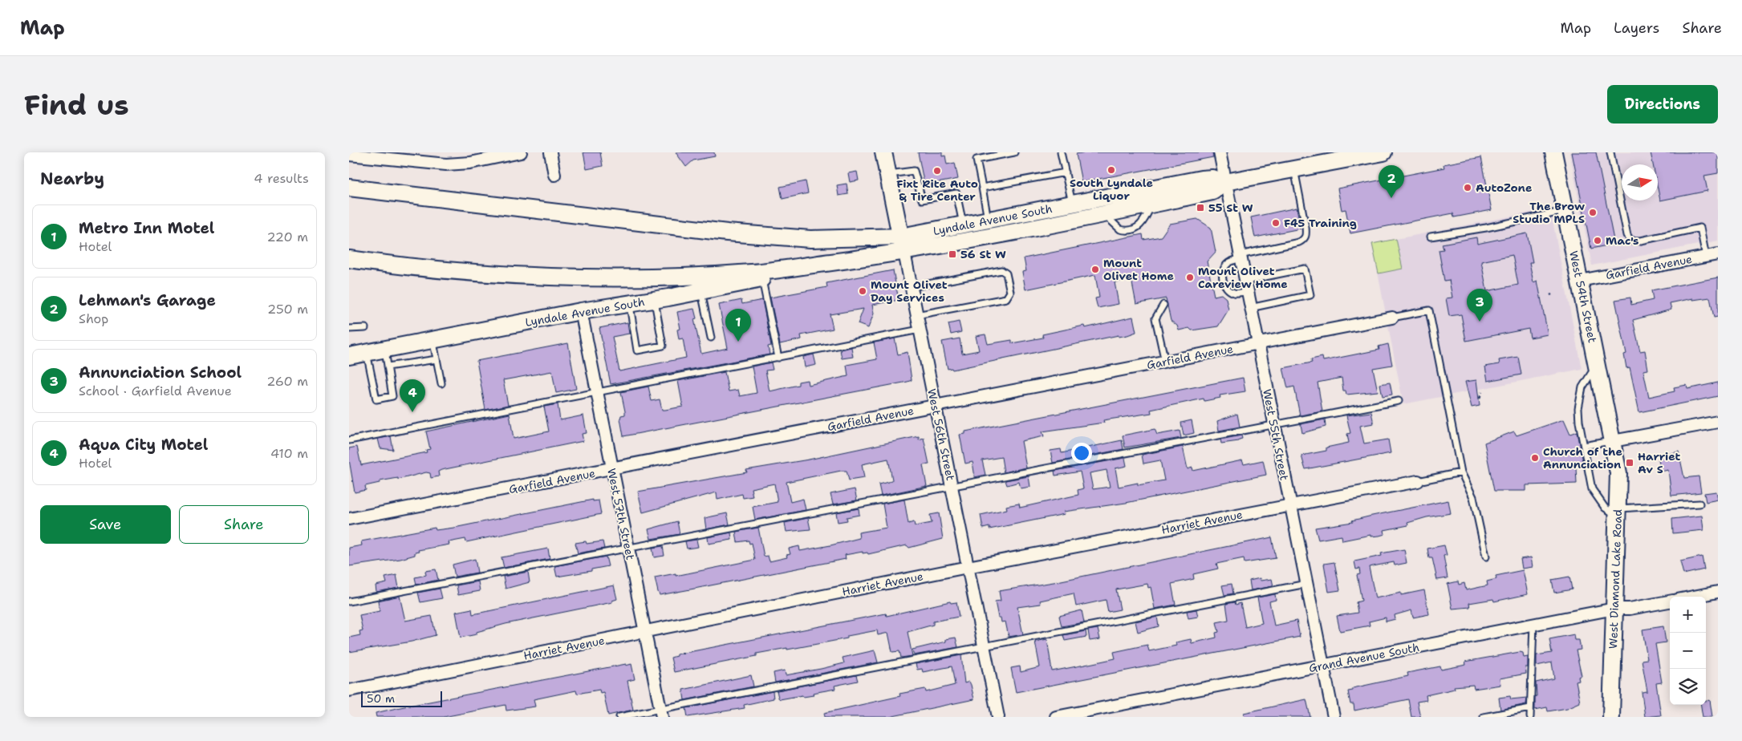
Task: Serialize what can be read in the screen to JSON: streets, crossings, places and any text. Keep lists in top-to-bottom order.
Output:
{
  "streets": {
    "main road": [
      "Lyndale Avenue South",
      "West 54th Street",
      "West 56th Street",
      "West Diamond Lake Road"
    ],
    "street": [
      "Garfield Avenue",
      "West 55th Street",
      "West 57th Street",
      "Harriet Avenue",
      "Grand Avenue South"
    ]
  },
  "crossings": [
    ["Lyndale Avenue South", "West 56th Street"],
    ["Lyndale Avenue South", "West 55th Street"],
    ["Lyndale Avenue South", "West 57th Street"],
    ["Garfield Avenue", "West 54th Street"],
    ["Garfield Avenue", "West 56th Street"],
    ["Garfield Avenue", "West 55th Street"],
    ["Garfield Avenue", "West 57th Street"],
    ["West 54th Street", "West Diamond Lake Road"],
    ["West 56th Street", "Harriet Avenue"],
    ["West 55th Street", "Harriet Avenue"],
    ["West 55th Street", "Grand Avenue South"],
    ["West 57th Street", "Harriet Avenue"],
    ["West Diamond Lake Road", "Grand Avenue South"]
  ],
  "places": {
    "other": [
      "South Lyndale Liquor",
      "Fixt Rite Auto & Tire Center",
      "AutoZone",
      "The Brow Studio MPLS",
      "F45 Training",
      "Mac's",
      "Mount Olivet Home",
      "Mount Olivet Careview Home",
      "Mount Olivet Day Services",
      "Church of the Annunciation"
    ],
    "transit": ["55 St W", "56 St W", "Harriet Av S"]
  },
  "scale_bar": "50 m",
  "north": "right",
  "page": {
    "header": "Map",
    "nav": ["Map", "Layers", "Share"],
    "buttons": [
      "Directions",
      ["Save", "Share"]
    ],
    "title": "Find us",
    "heading": ["Nearby", "4 results"],
    "pins": [
      "2",
      "3",
      "1",
      "4"
    ],
    "list": [
      {
        "mark": "1",
        "name": "Metro Inn Motel",
        "note": "Hotel",
        "value": "220 m"
      },
      {
        "mark": "2",
        "name": "Lehman's Garage",
        "note": "Shop",
        "value": "250 m"
      },
      {
        "mark": "3",
        "name": "Annunciation School",
        "note": "School · Garfield Avenue",
        "value": "260 m"
      },
      {
        "mark": "4",
        "name": "Aqua City Motel",
        "note": "Hotel",
        "value": "410 m"
      }
    ],
    "map_buttons": ["+", "−"],
    "scale": "50 m"
  }
}
